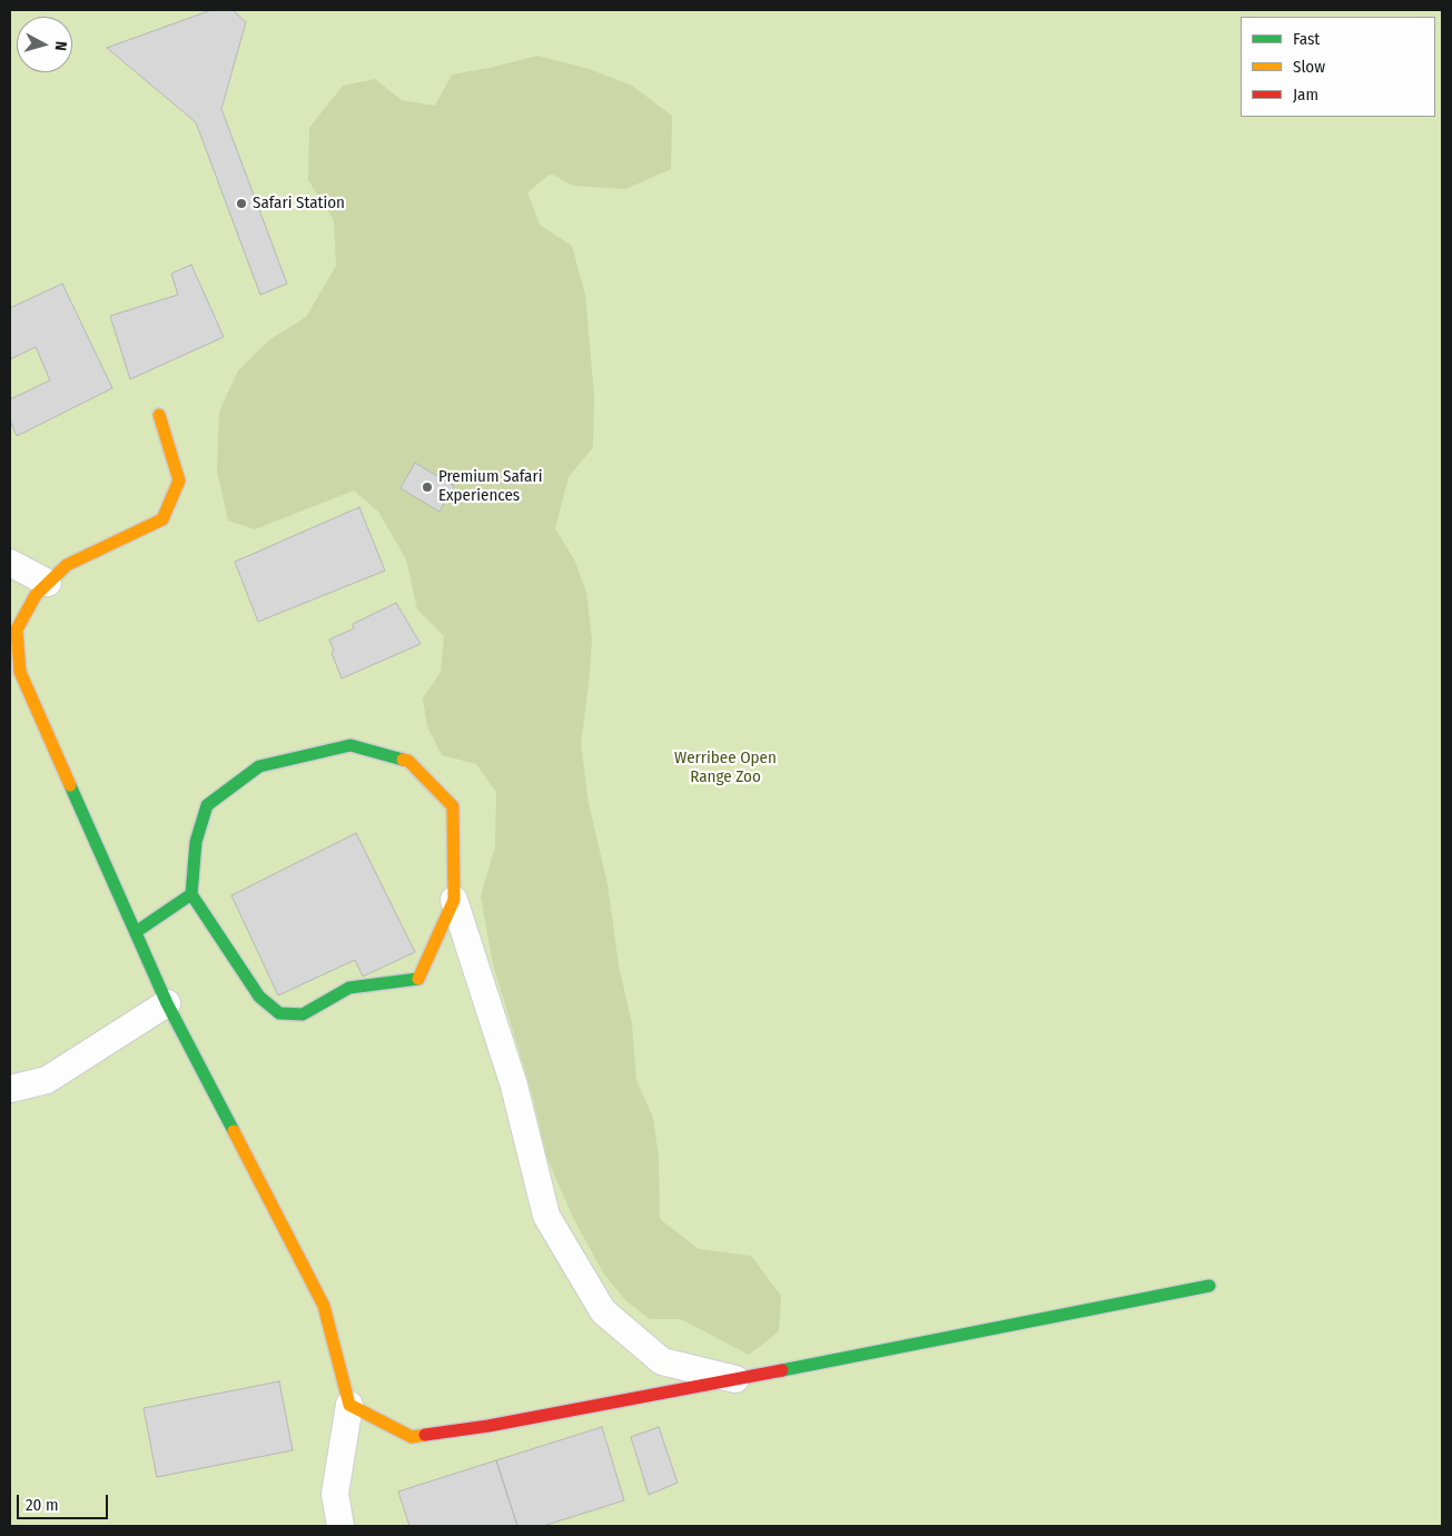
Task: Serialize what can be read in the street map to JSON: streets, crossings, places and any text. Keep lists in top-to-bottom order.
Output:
{
  "parks": ["Werribee Open Range Zoo"],
  "places": ["Safari Station", "Premium Safari Experiences"],
  "legend": ["Fast", "Slow", "Jam"],
  "scale_bar": "20 m",
  "north": "right"
}
